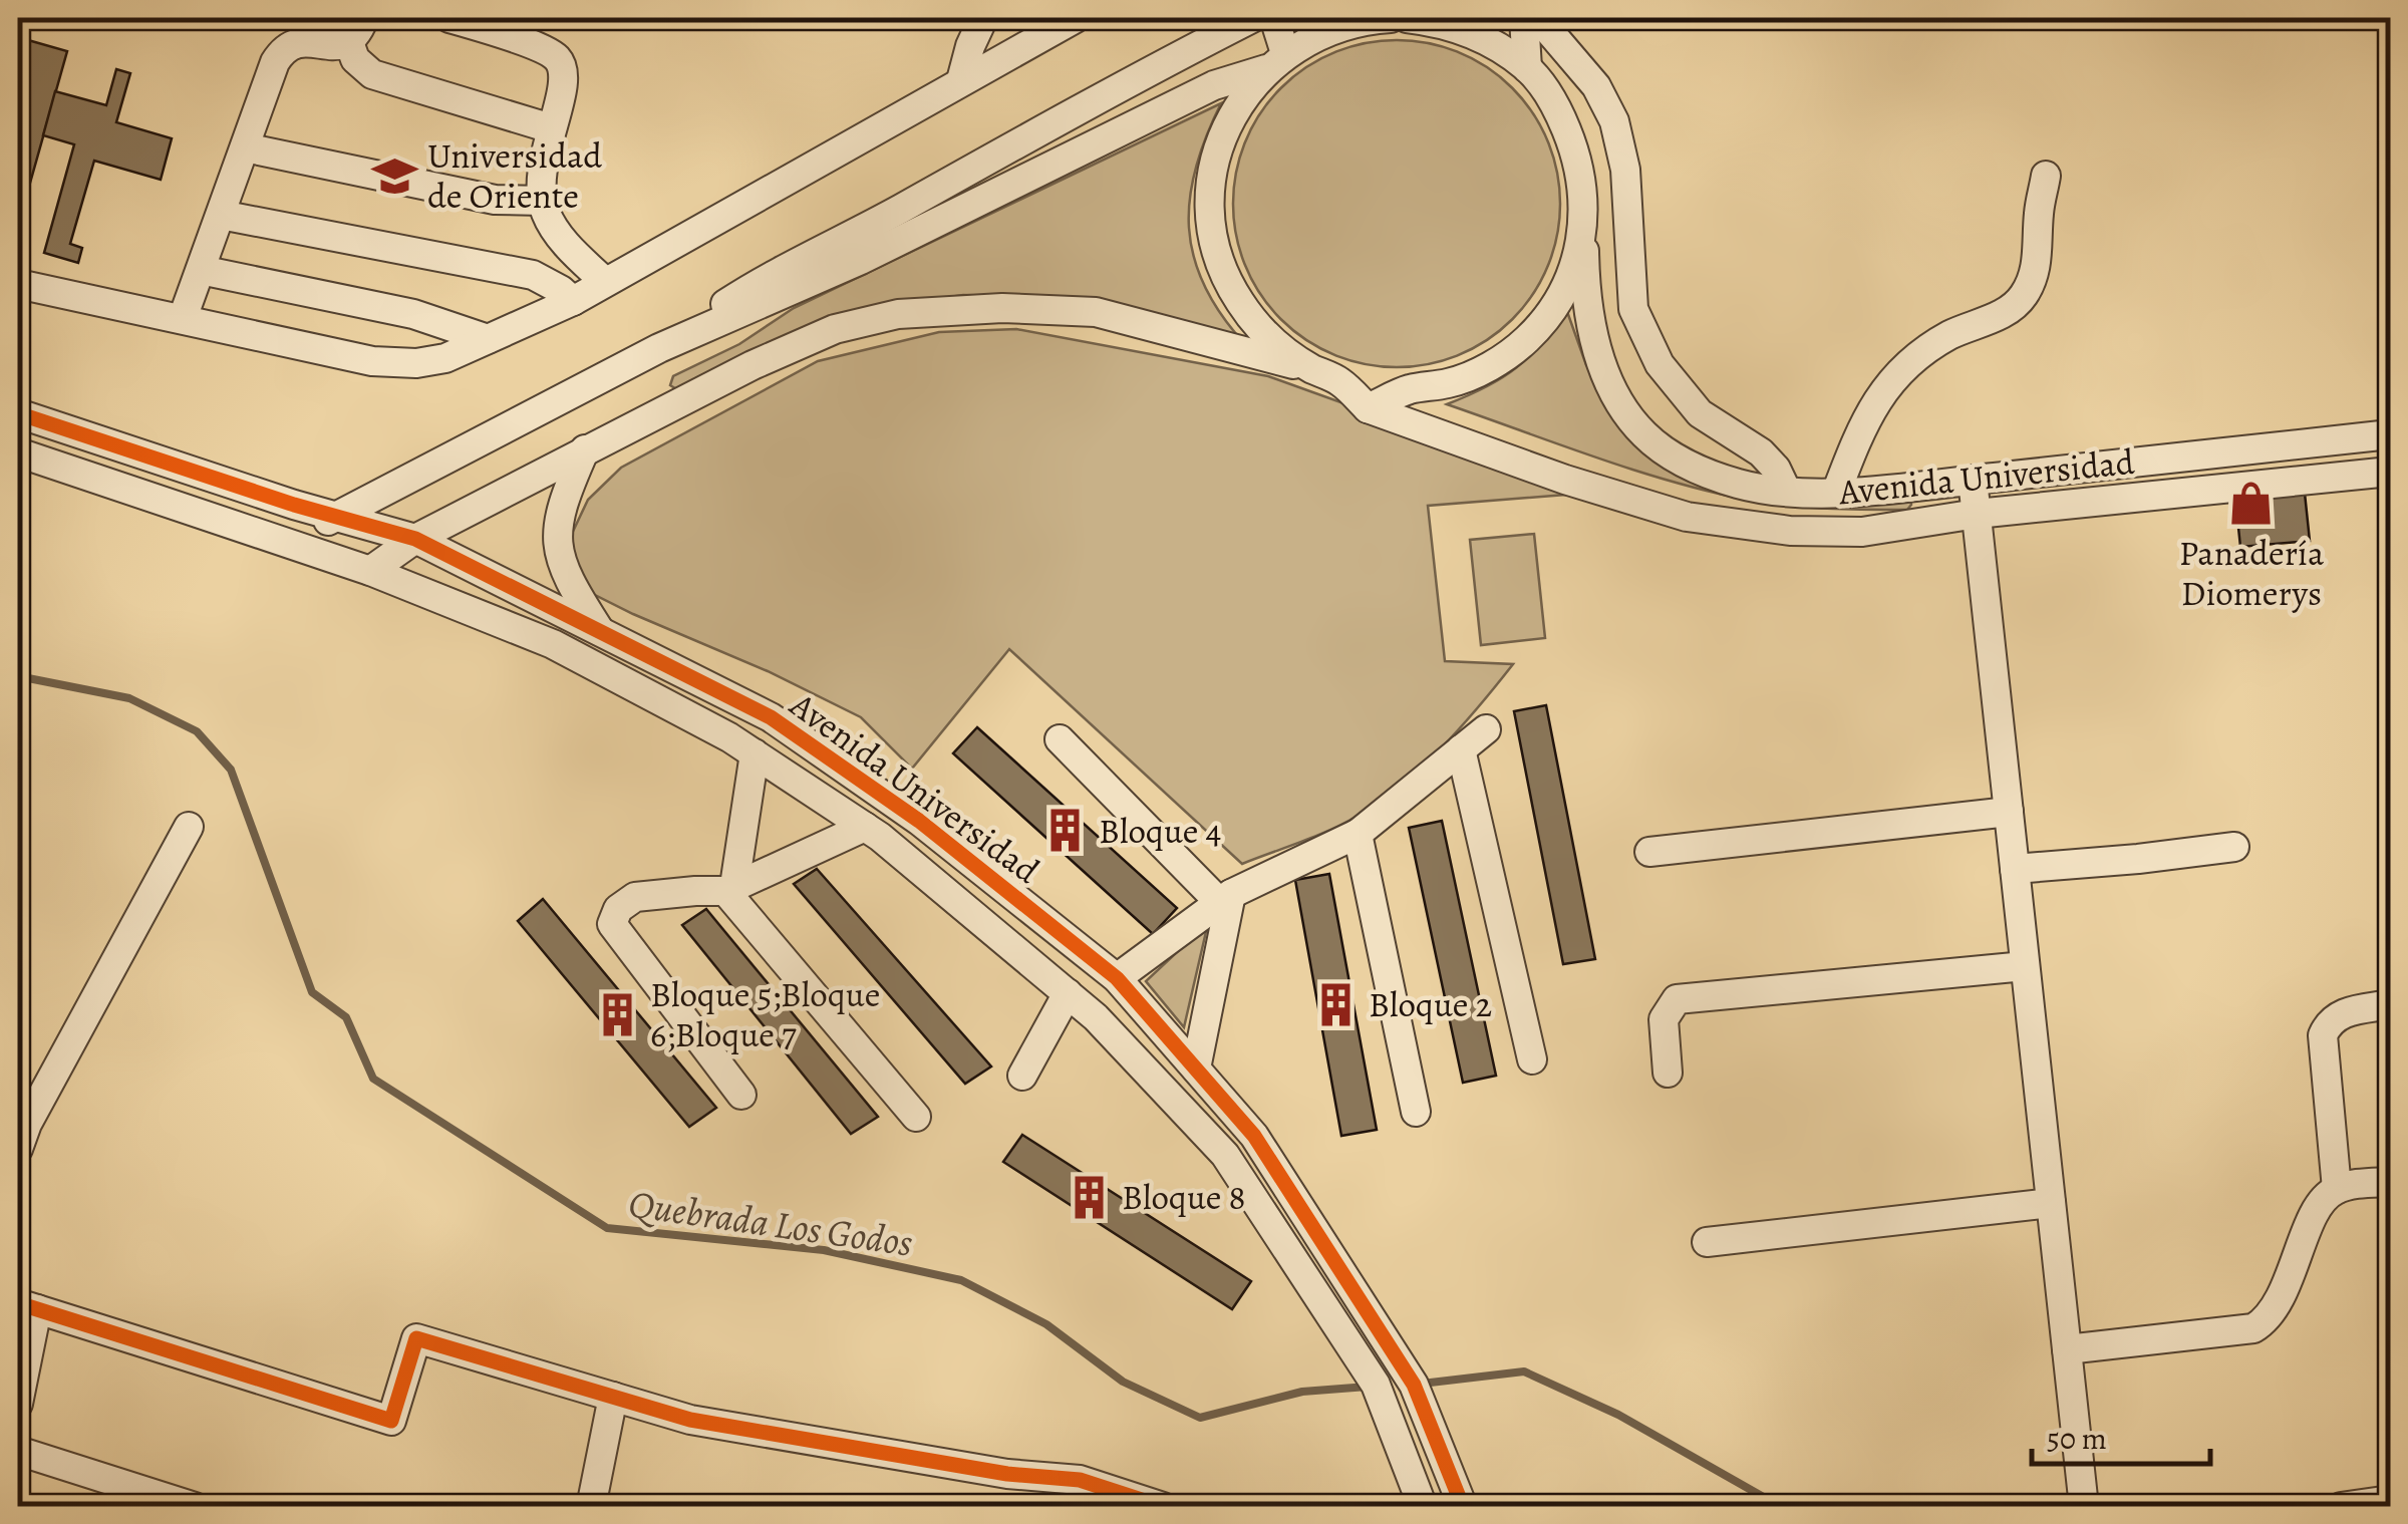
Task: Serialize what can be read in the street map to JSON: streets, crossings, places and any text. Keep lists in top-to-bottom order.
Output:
{
  "streets": {
    "street": ["Avenida Universidad"]
  },
  "water": ["Quebrada Los Godos"],
  "places": {
    "school or university": ["Universidad de Oriente"],
    "shop": ["Panadería Diomerys"],
    "building": [
      "Bloque 4",
      "Bloque 2",
      "Bloque 5;Bloque 6;Bloque 7",
      "Bloque 8"
    ]
  },
  "scale_bar": "50 m"
}
